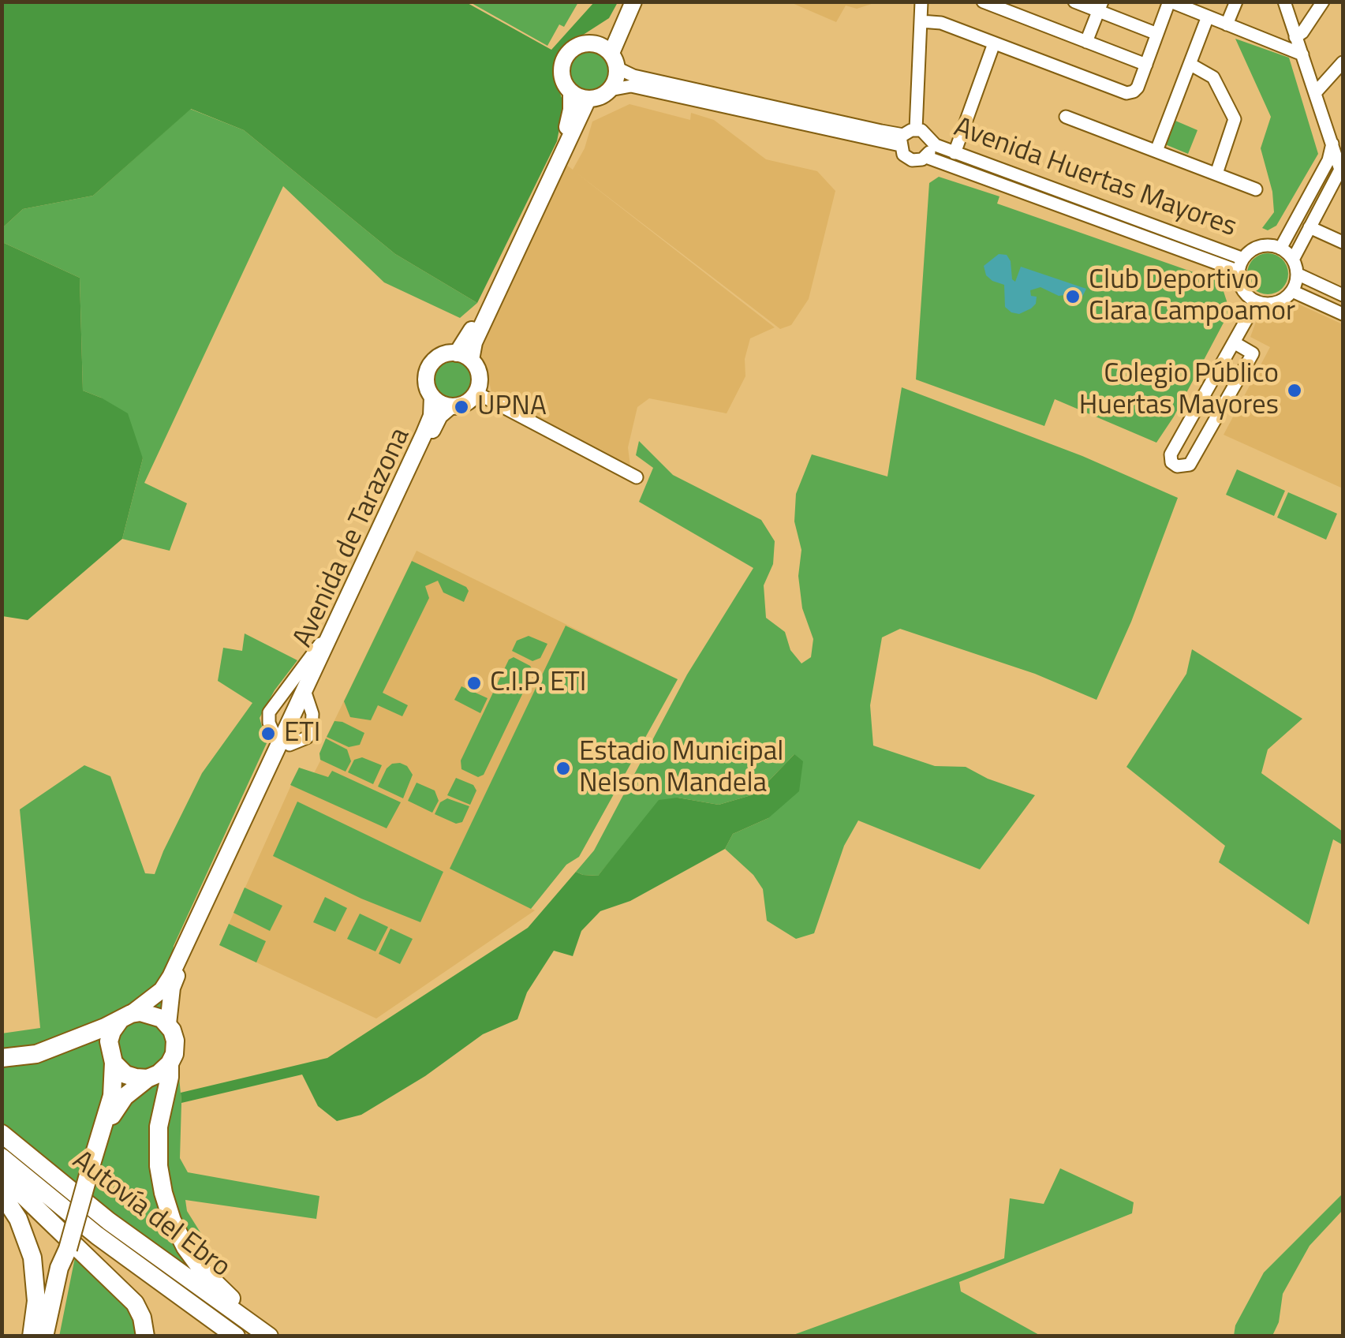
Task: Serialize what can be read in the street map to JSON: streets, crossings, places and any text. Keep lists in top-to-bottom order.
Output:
{
  "streets": {
    "highway": ["Autovía del Ebro"],
    "main road": ["Avenida de Tarazona"],
    "street": ["Avenida Huertas Mayores"]
  },
  "places": [
    "Club Deportivo Clara Campoamor",
    "Colegio Público Huertas Mayores",
    "UPNA",
    "C.I.P. ETI",
    "ETI",
    "Estadio Municipal Nelson Mandela"
  ]
}
